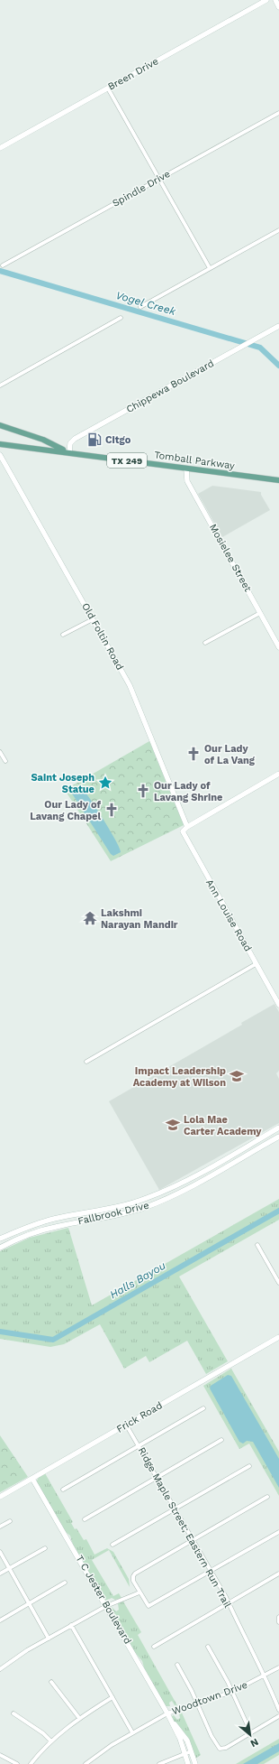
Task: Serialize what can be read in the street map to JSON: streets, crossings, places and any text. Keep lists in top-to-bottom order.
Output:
{
  "streets": {
    "main road": ["TX 249", "Tomball Parkway"],
    "street": [
      "Breen Drive",
      "Spindle Drive",
      "Chippewa Boulevard",
      "Mosielee Street",
      "Old Foltin Road",
      "Ann Louise Road",
      "Fallbrook Drive",
      "Frick Road",
      "Ridge Maple Street; Eastern Run Trail",
      "T C Jester Boulevard",
      "Woodtown Drive"
    ]
  },
  "crossings": [
    ["Chippewa Boulevard", "Tomball Parkway"],
    ["Tomball Parkway", "Mosielee Street"],
    ["Old Foltin Road", "Ann Louise Road"],
    ["Frick Road", "Ridge Maple Street; Eastern Run Trail"],
    ["Frick Road", "T C Jester Boulevard"],
    ["Ridge Maple Street; Eastern Run Trail", "Woodtown Drive"],
    ["T C Jester Boulevard", "Woodtown Drive"]
  ],
  "water": ["Vogel Creek", "Halls Bayou"],
  "places": {
    "fuel station": ["Citgo"],
    "church": ["Our Lady of La Vang", "Our Lady of Lavang Shrine", "Our Lady of Lavang Chapel"],
    "place": ["Saint Joseph Statue"],
    "temple": ["Lakshmi Narayan Mandir"],
    "school or university": ["Impact Leadership Academy at Wilson", "Lola Mae Carter Academy"]
  },
  "north": "bottom right"
}
